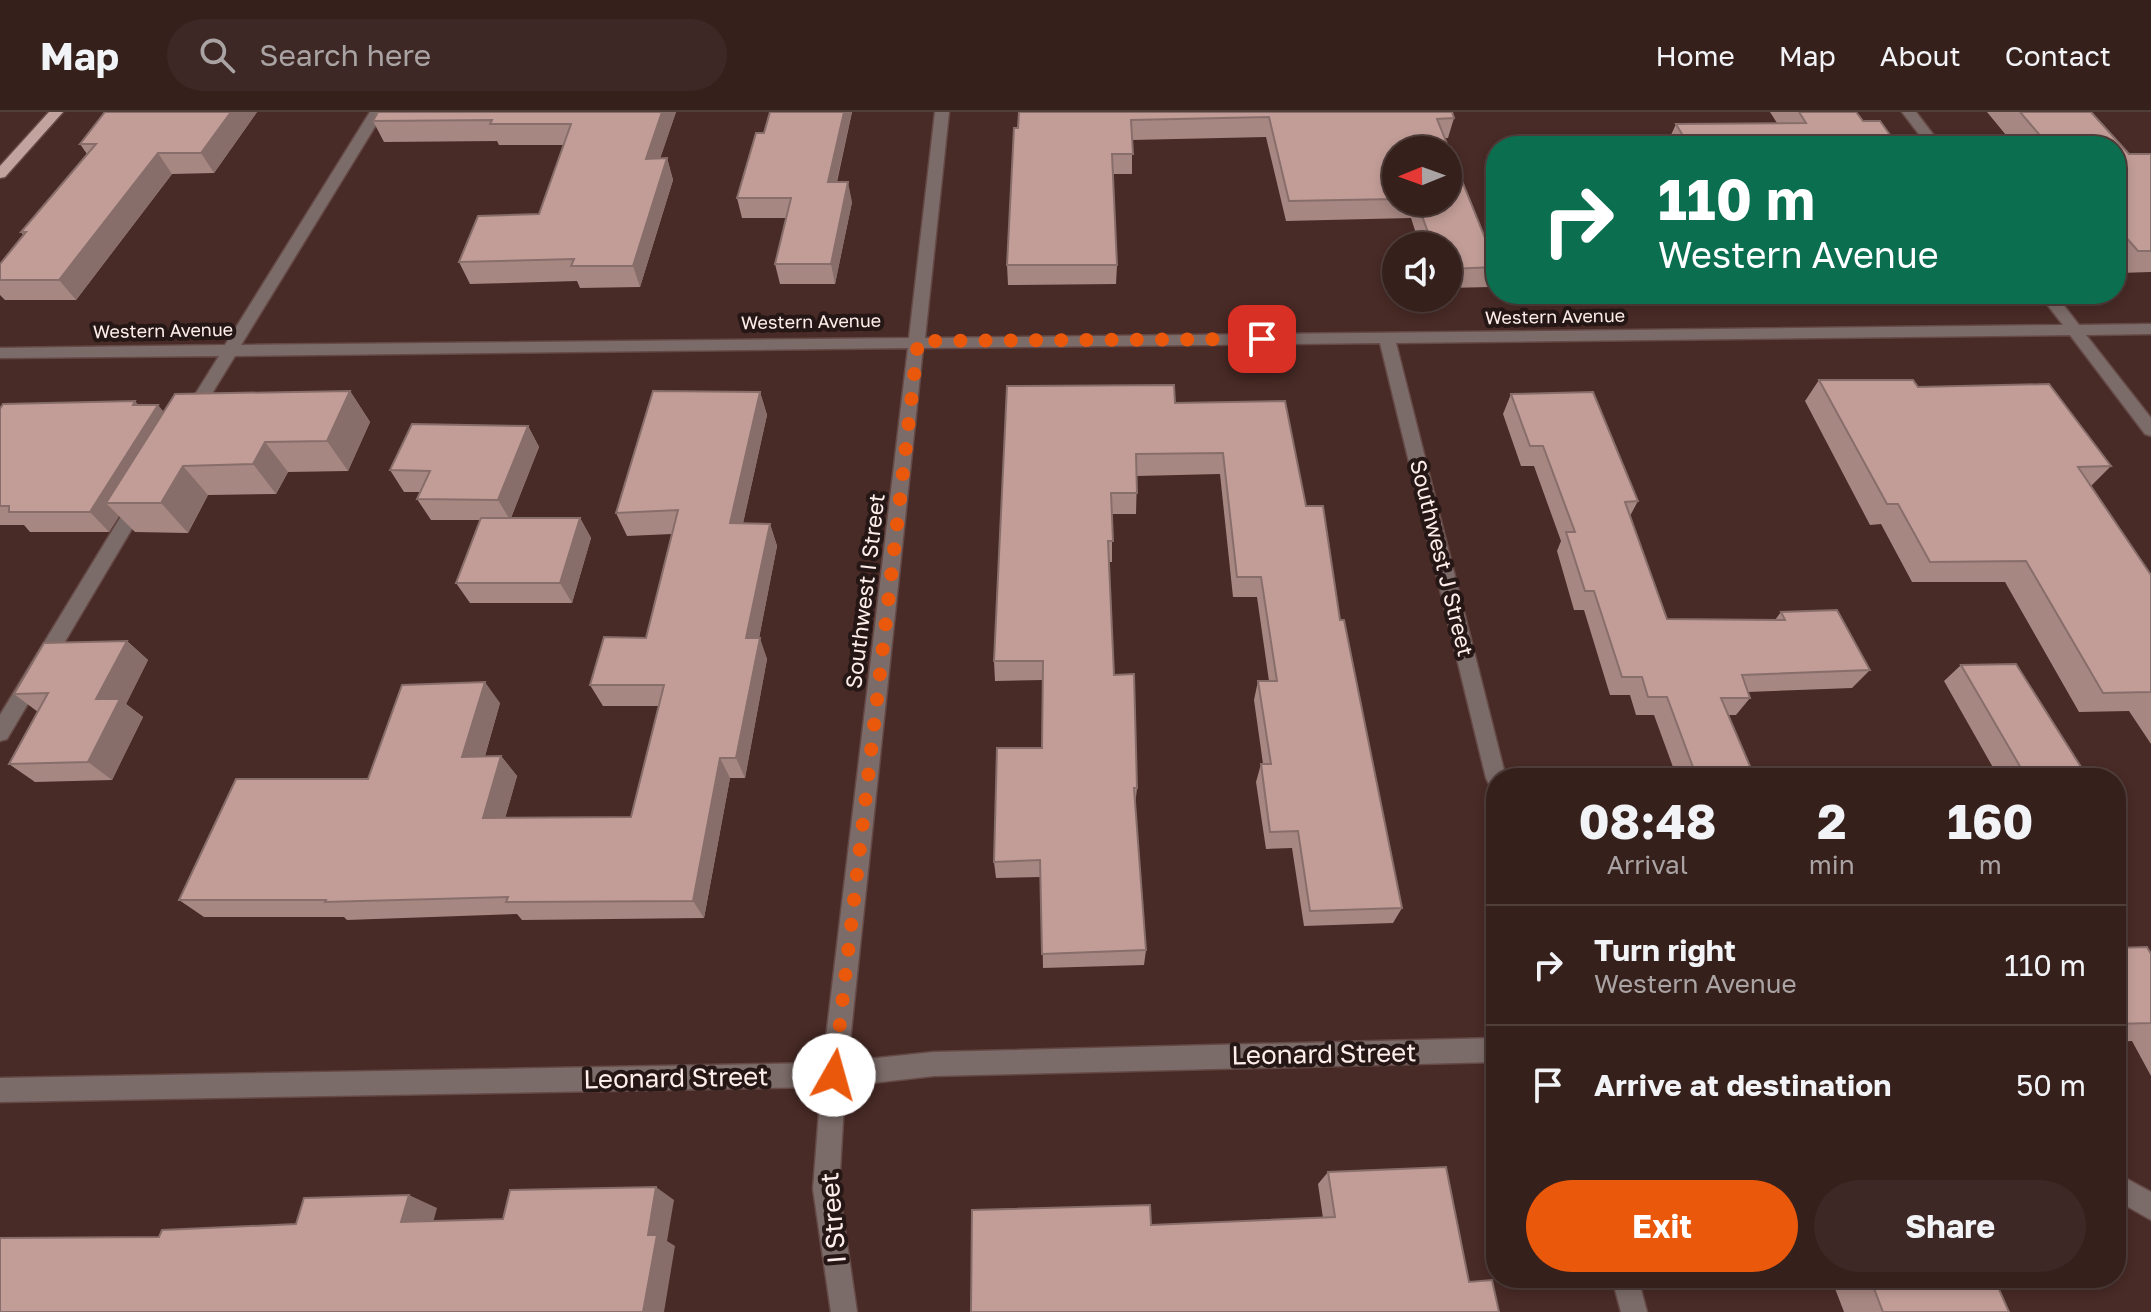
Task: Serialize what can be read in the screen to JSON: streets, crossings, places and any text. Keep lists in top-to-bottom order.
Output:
{
  "streets": {
    "street": [
      "Western Avenue",
      "Southwest J Street",
      "Southwest I Street",
      "Leonard Street",
      "I Street"
    ]
  },
  "crossings": [
    ["Western Avenue", "Southwest J Street"],
    ["Western Avenue", "Southwest I Street"],
    ["Southwest I Street", "Leonard Street"],
    ["Southwest I Street", "I Street"],
    ["Leonard Street", "I Street"]
  ],
  "north": "left",
  "page": {
    "header": "Map",
    "search": "Search here",
    "nav": [
      "Home",
      "Map",
      "About",
      "Contact"
    ],
    "turn": ["110 m", "Western Avenue"],
    "eta": [
      "08:48",
      "Arrival",
      "2",
      "min",
      "160",
      "m"
    ],
    "list": [
      {
        "name": "Turn right",
        "note": "Western Avenue",
        "value": "110 m"
      },
      {
        "name": "Arrive at destination",
        "value": "50 m"
      }
    ],
    "buttons": ["Exit", "Share"]
  }
}
